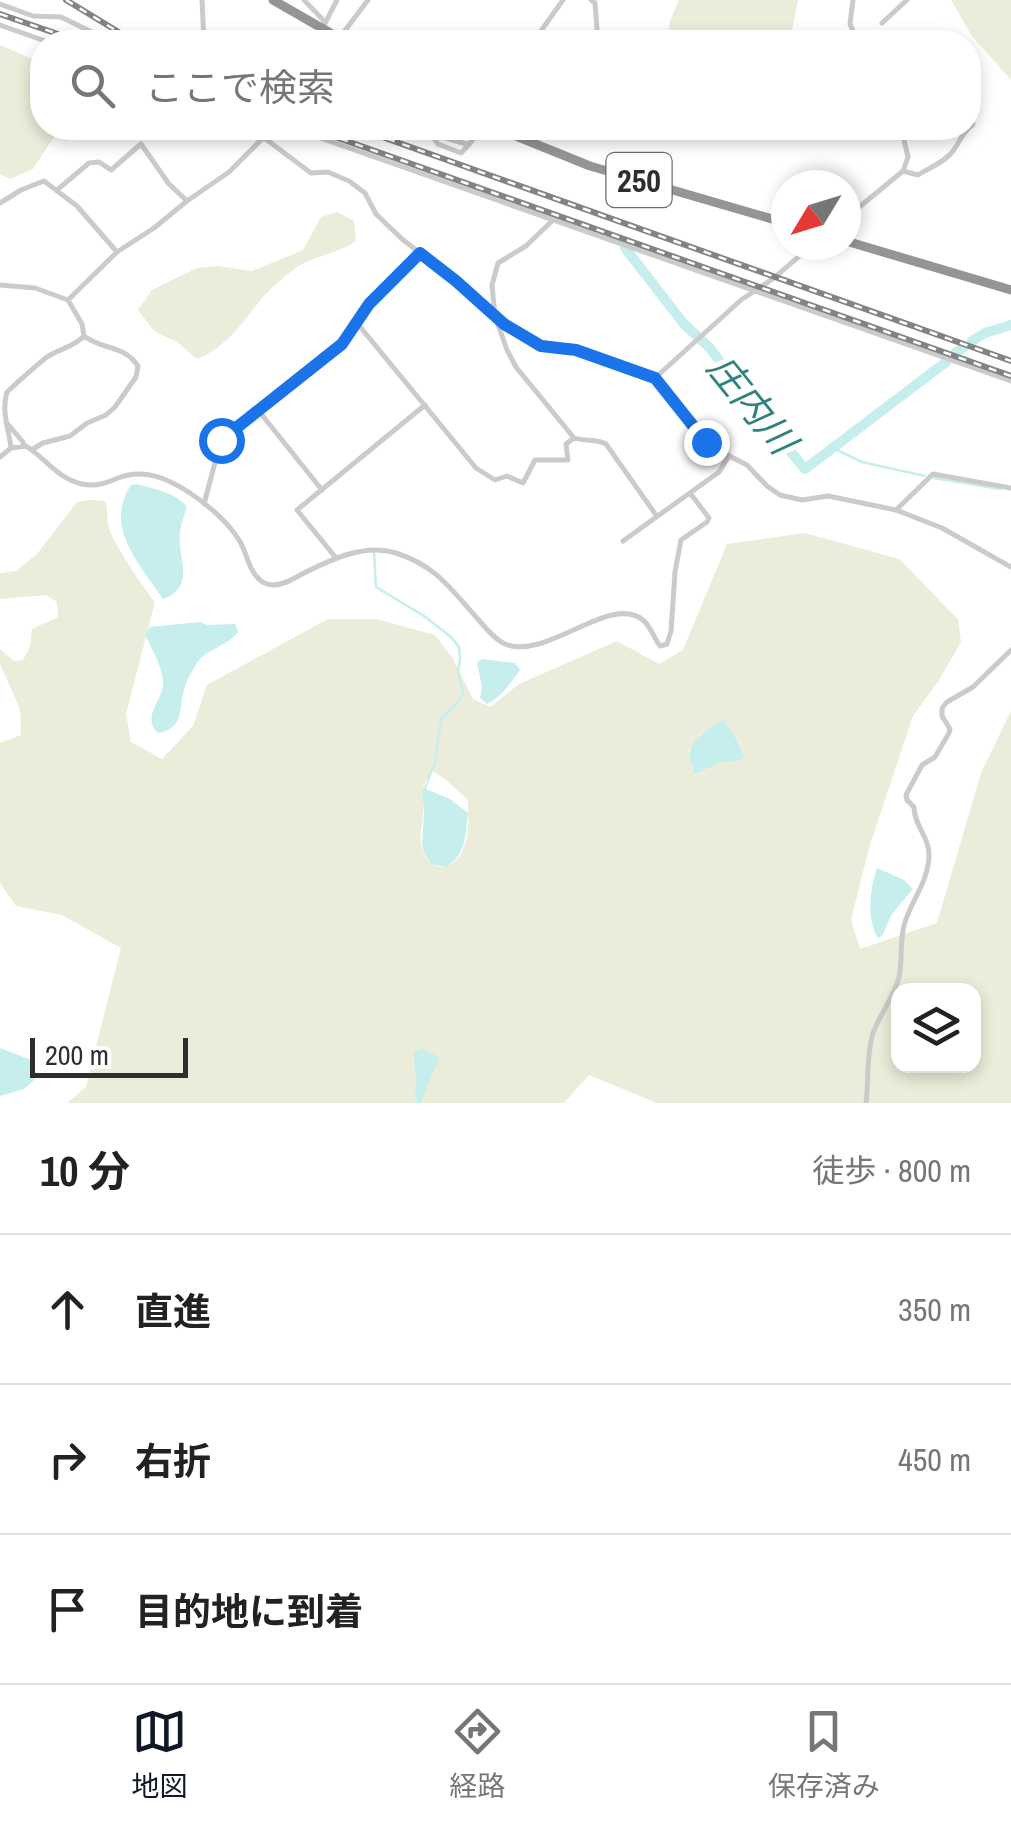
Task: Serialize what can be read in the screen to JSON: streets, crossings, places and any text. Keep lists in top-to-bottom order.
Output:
{
  "streets": {
    "highway": ["250"]
  },
  "water": ["庄内川"],
  "scale_bar": "200 m",
  "north": "bottom left",
  "page": {
    "search": "ここで検索",
    "scale": "200 m",
    "heading": ["10 分", "徒歩 · 800 m"],
    "list": [
      ["直進", "350 m"],
      ["右折", "450 m"],
      "目的地に到着"
    ],
    "nav": ["地図", "経路", "保存済み"]
  }
}
